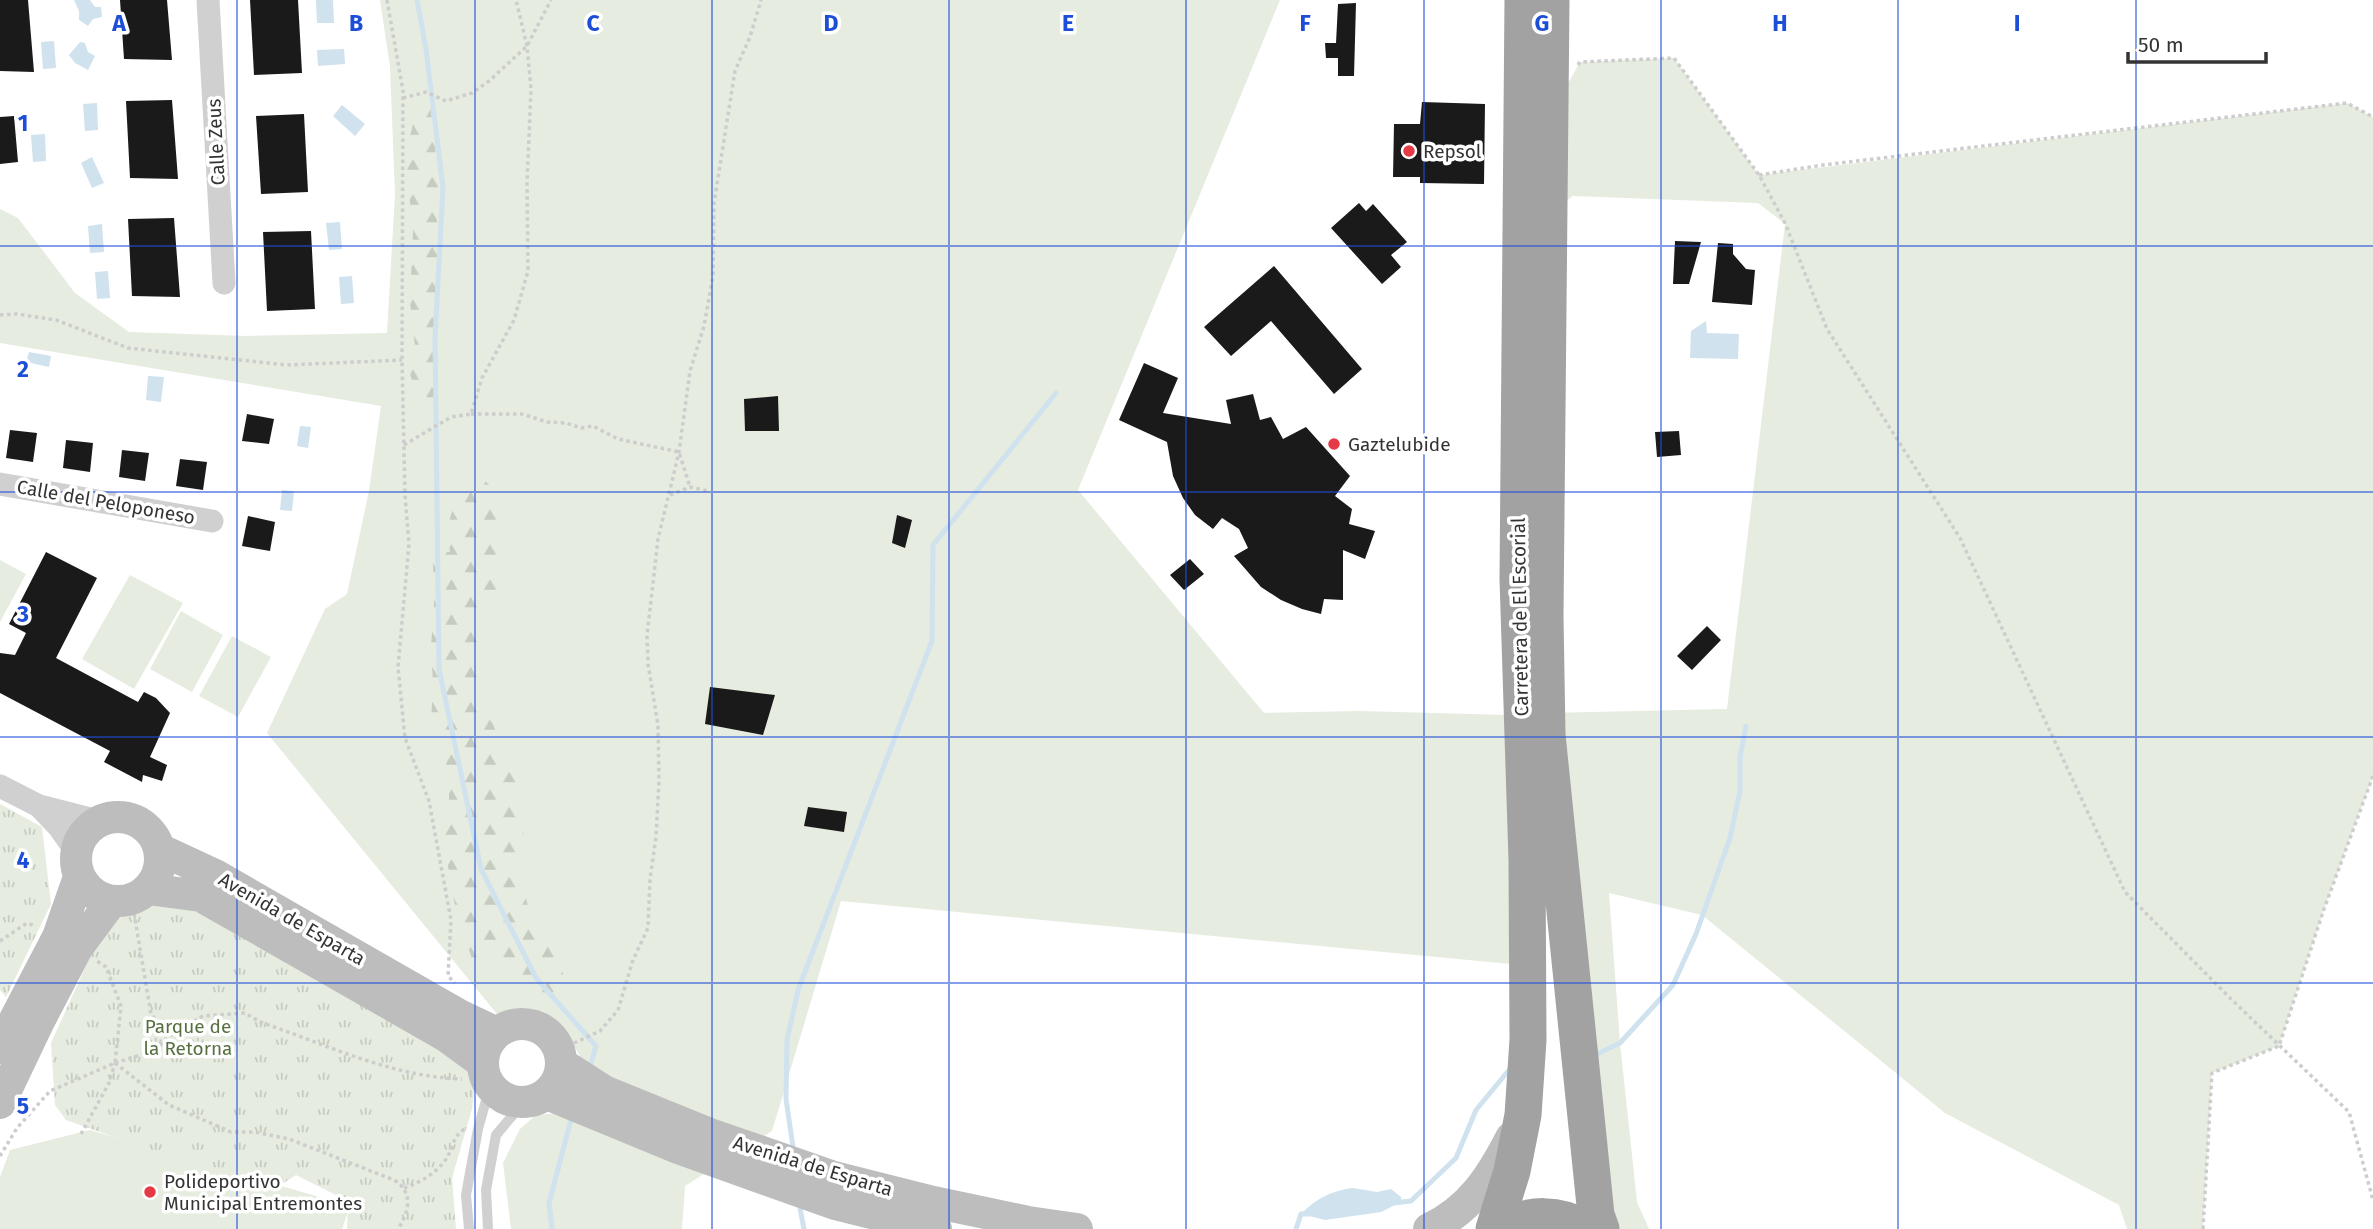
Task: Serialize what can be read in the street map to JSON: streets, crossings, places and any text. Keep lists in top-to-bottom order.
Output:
{
  "streets": {
    "highway": ["Carretera de El Escorial"],
    "main road": ["Avenida de Esparta"],
    "street": ["Calle Zeus", "Calle del Peloponeso"]
  },
  "parks": ["Parque de la Retorna"],
  "places": ["Repsol", "Gaztelubide", "Polideportivo Municipal Entremontes"],
  "scale_bar": "50 m",
  "grid": {
    "columns": [
      "A",
      "B",
      "C",
      "D",
      "E",
      "F",
      "G",
      "H",
      "I"
    ],
    "rows": [
      "1",
      "2",
      "3",
      "4",
      "5"
    ]
  }
}
